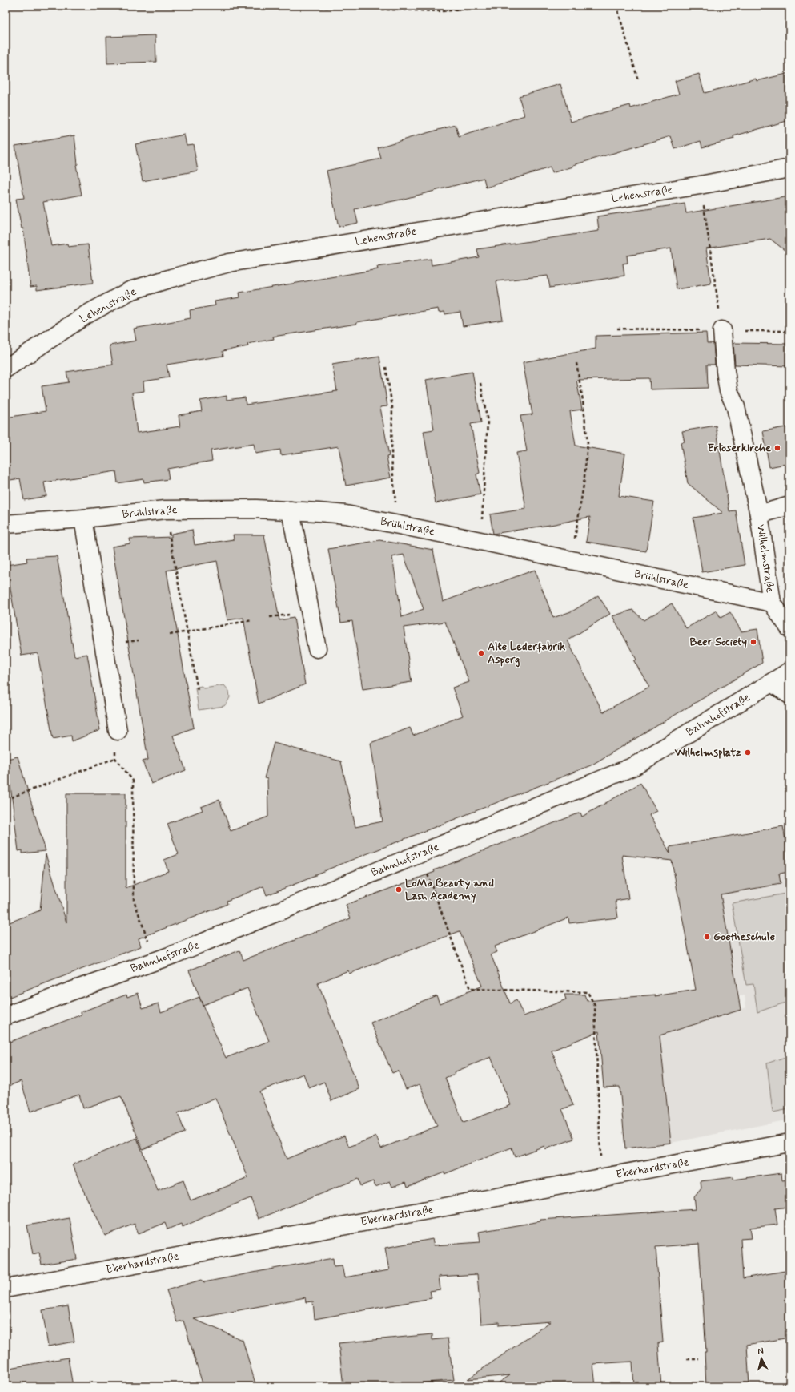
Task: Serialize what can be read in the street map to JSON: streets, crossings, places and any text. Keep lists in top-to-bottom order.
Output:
{
  "streets": {
    "street": [
      "Lehenstraße",
      "Brühlstraße",
      "Wilhelmstraße",
      "Bahnhofstraße",
      "Eberhardstraße"
    ]
  },
  "crossings": [
    ["Brühlstraße", "Wilhelmstraße"]
  ],
  "places": [
    "Erlöserkirche",
    "Beer Society",
    "Alte Lederfabrik Asperg",
    "Wilhelmsplatz",
    "LoMa Beauty and Lash Academy",
    "Goetheschule"
  ],
  "north": "top"
}
